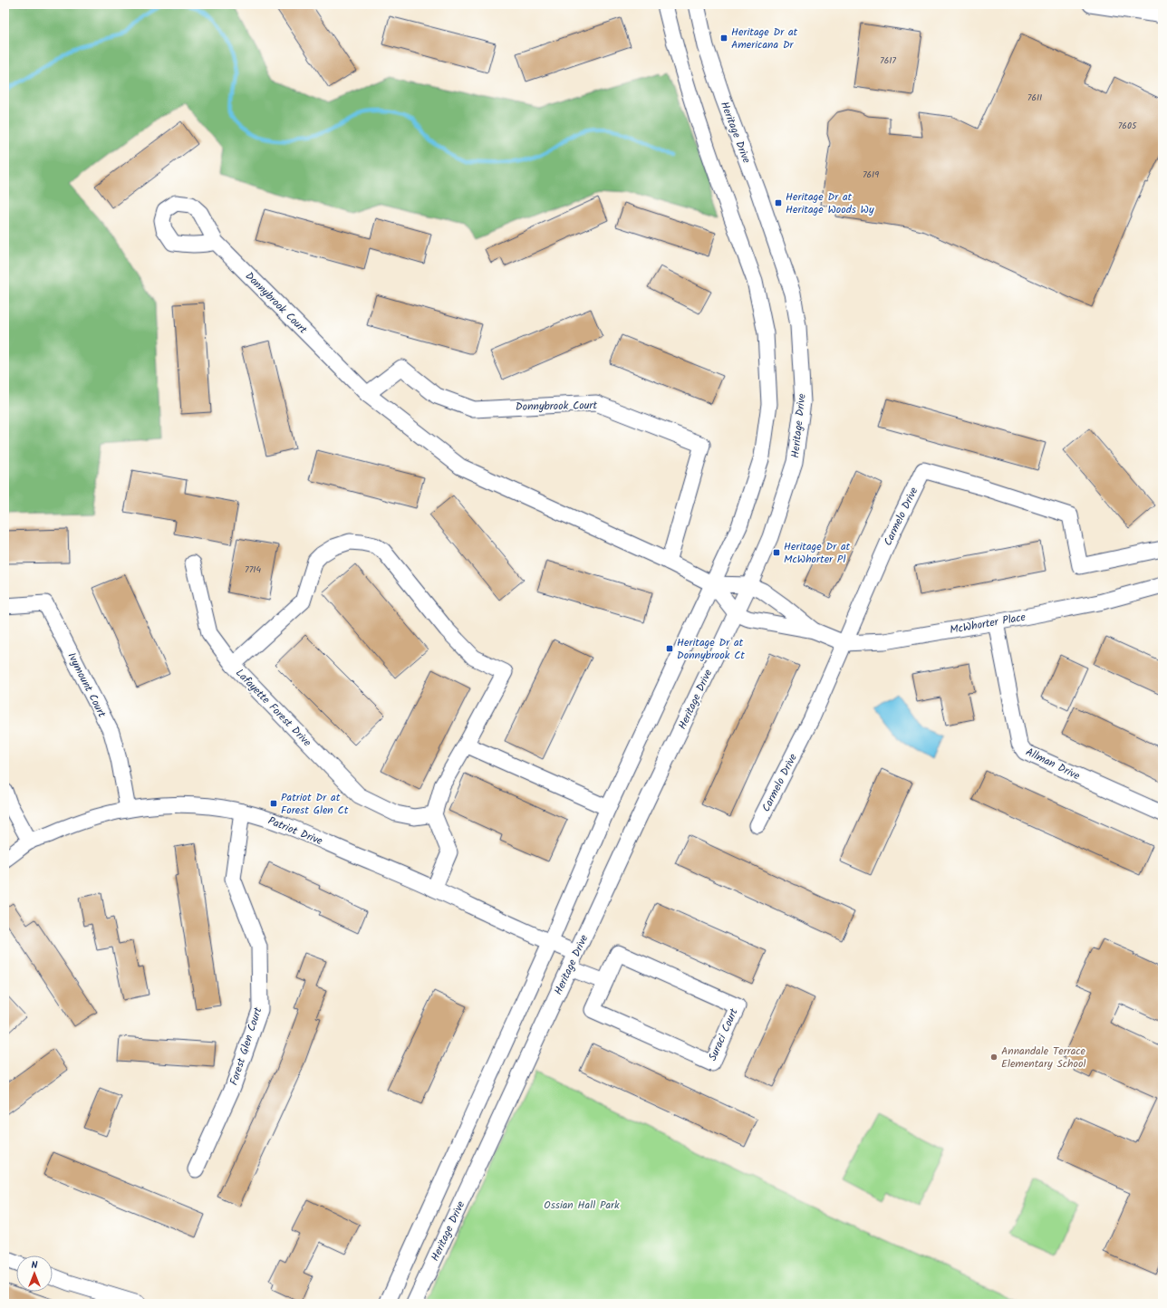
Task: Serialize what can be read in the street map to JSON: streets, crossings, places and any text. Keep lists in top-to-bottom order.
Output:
{
  "streets": {
    "street": [
      "Heritage Drive",
      "Donnybrook Court",
      "Carmelo Drive",
      "McWhorter Place",
      "Ivymount Court",
      "Lafayette Forest Drive",
      "Allman Drive",
      "Patriot Drive",
      "Suraci Court",
      "Forest Glen Court"
    ]
  },
  "crossings": [
    ["Heritage Drive", "McWhorter Place"],
    ["Heritage Drive", "Patriot Drive"],
    ["Donnybrook Court", "McWhorter Place"],
    ["Carmelo Drive", "McWhorter Place"],
    ["McWhorter Place", "Allman Drive"],
    ["Ivymount Court", "Patriot Drive"],
    ["Patriot Drive", "Forest Glen Court"]
  ],
  "parks": ["Ossian Hall Park"],
  "places": {
    "transit": [
      "Heritage Dr at Americana Dr",
      "Heritage Dr at Heritage Woods Wy",
      "Heritage Dr at McWhorter Pl",
      "Heritage Dr at Donnybrook Ct",
      "Patriot Dr at Forest Glen Ct"
    ],
    "other": ["Annandale Terrace Elementary School"]
  },
  "house_numbers": [
    "7617",
    "7611",
    "7605",
    "7619",
    "7714"
  ],
  "north": "top"
}
